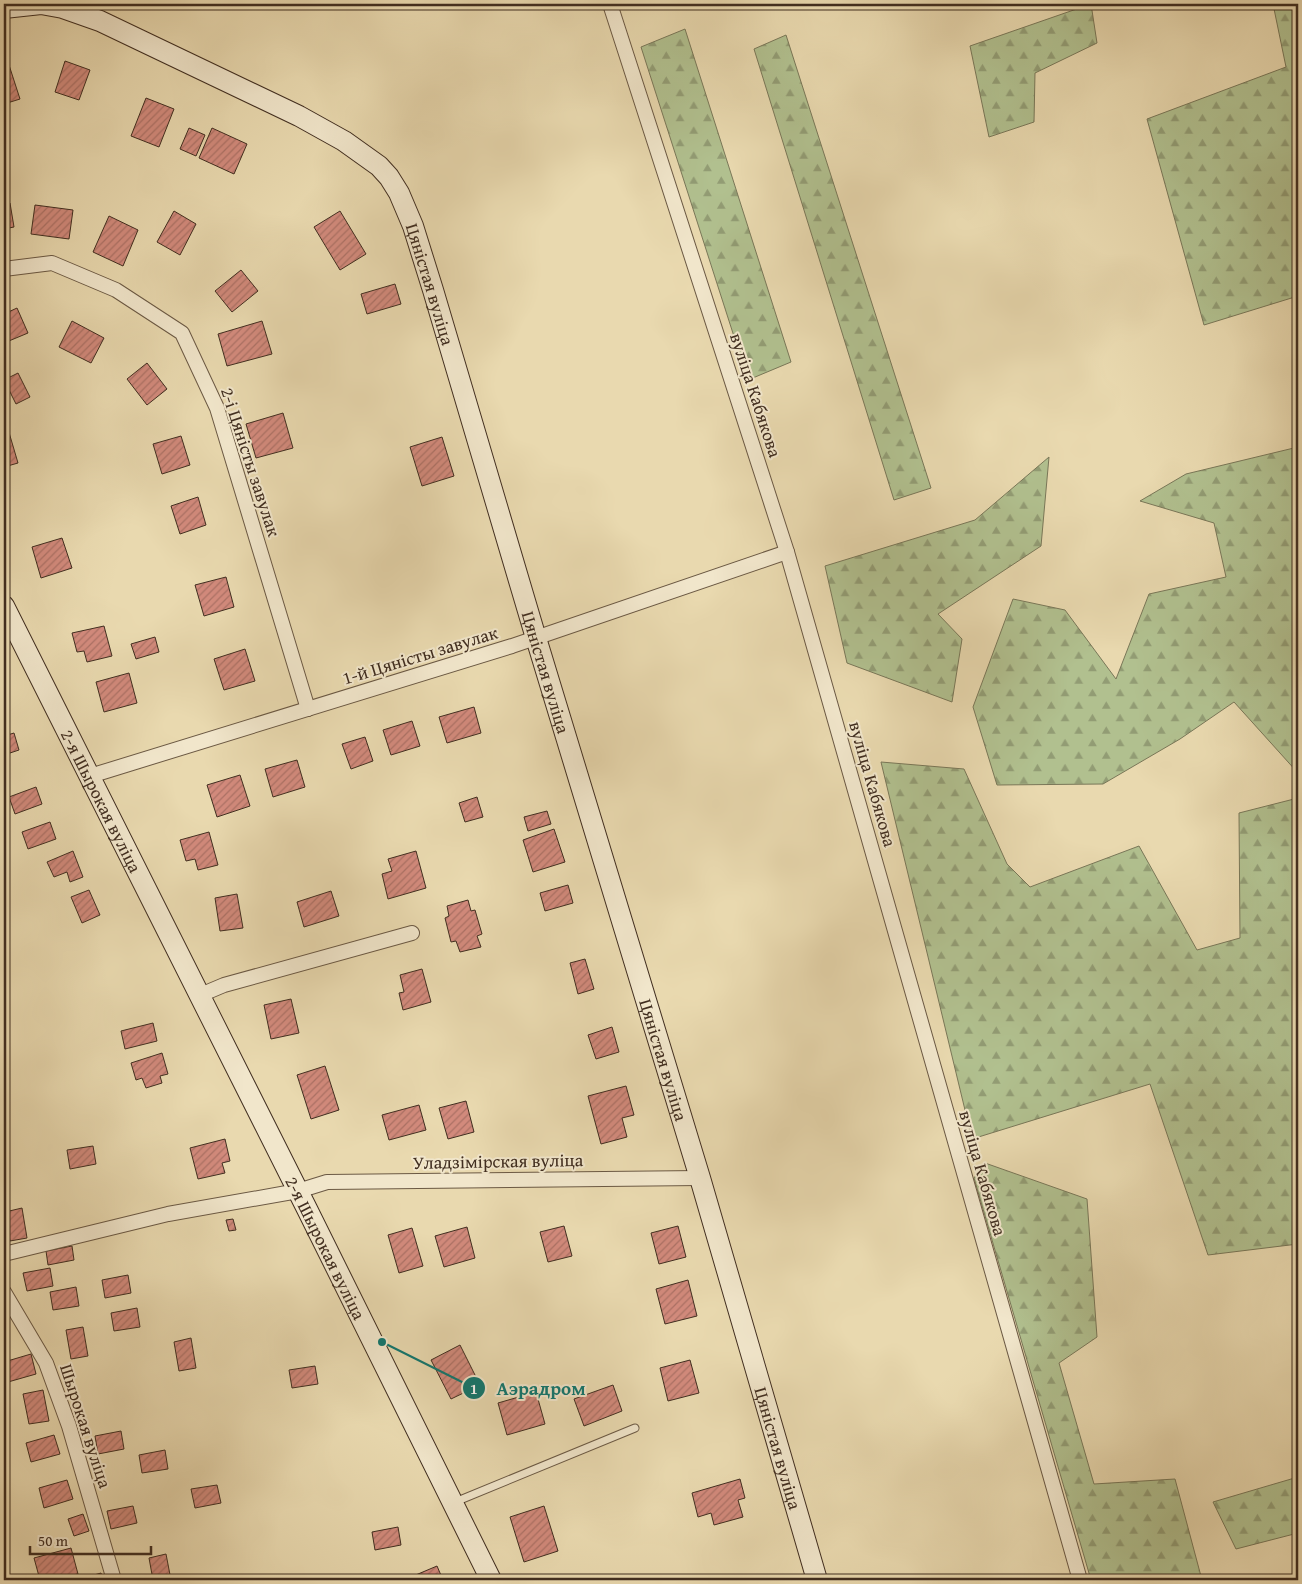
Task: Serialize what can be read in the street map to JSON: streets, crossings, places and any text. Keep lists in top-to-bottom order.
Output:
{
  "streets": {
    "street": [
      "Цяністая вуліца",
      "вуліца Кабякова",
      "2-і Цяністы завулак",
      "1-й Цяністы завулак",
      "2-я Шырокая вуліца",
      "Уладзімірская вуліца",
      "Шырокая вуліца"
    ]
  },
  "crossings": [
    ["Цяністая вуліца", "1-й Цяністы завулак"],
    ["Цяністая вуліца", "Уладзімірская вуліца"],
    ["вуліца Кабякова", "1-й Цяністы завулак"],
    ["2-і Цяністы завулак", "1-й Цяністы завулак"],
    ["1-й Цяністы завулак", "2-я Шырокая вуліца"],
    ["2-я Шырокая вуліца", "Уладзімірская вуліца"]
  ],
  "places": ["Аэрадром"],
  "scale_bar": "50 m"
}
